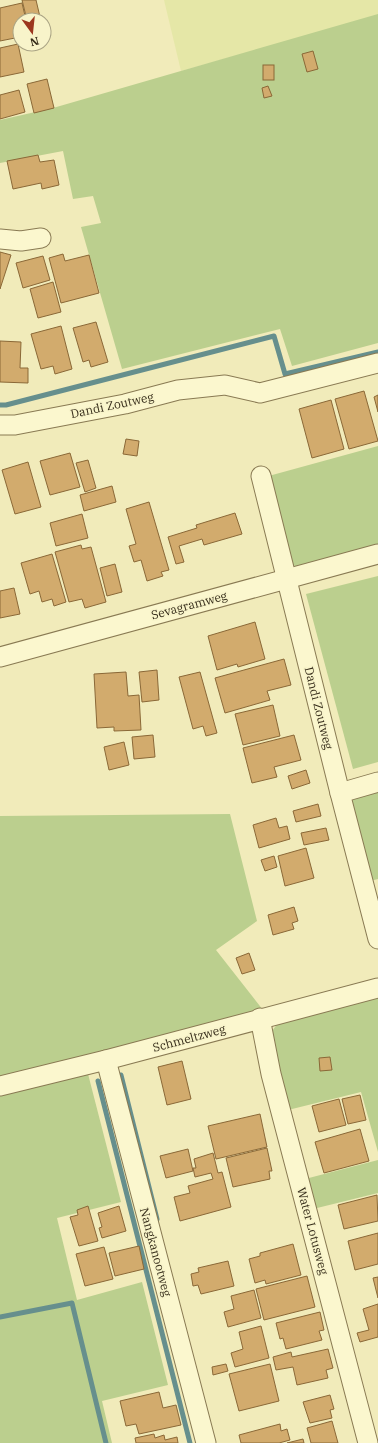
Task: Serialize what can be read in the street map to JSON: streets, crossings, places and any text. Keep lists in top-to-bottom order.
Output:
{
  "streets": {
    "street": [
      "Dandi Zoutweg",
      "Sevagramweg",
      "Schmeltzweg",
      "Water Lotusweg",
      "Nangkanootweg"
    ]
  },
  "crossings": [
    ["Dandi Zoutweg", "Sevagramweg"],
    ["Schmeltzweg", "Water Lotusweg"],
    ["Schmeltzweg", "Nangkanootweg"]
  ],
  "north": "bottom"
}
